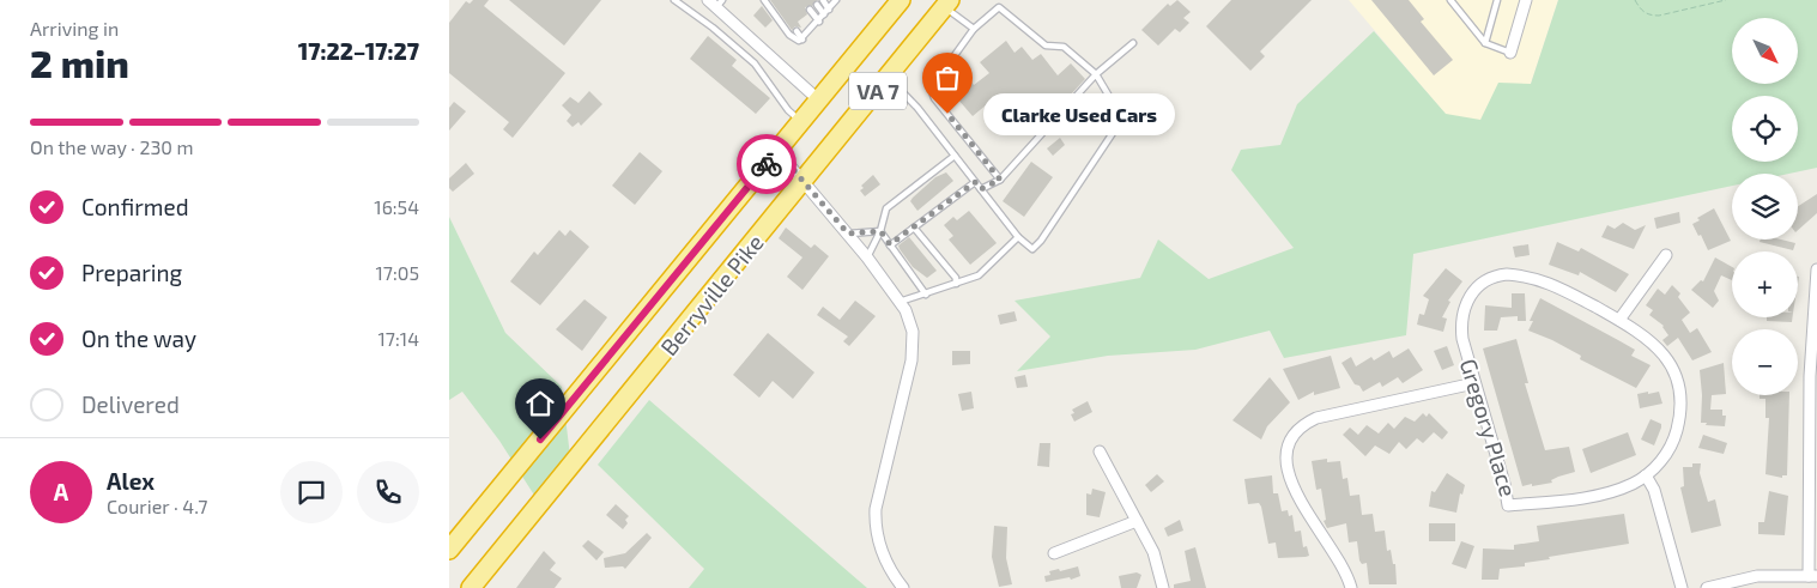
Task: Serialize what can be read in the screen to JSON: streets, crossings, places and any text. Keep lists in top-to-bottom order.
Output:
{
  "streets": {
    "highway": ["VA 7", "Berryville Pike"],
    "street": ["Gregory Place"]
  },
  "places": ["Clarke Used Cars"],
  "north": "bottom right",
  "page": {
    "heading": ["2 min", "Arriving in", "17:22–17:27"],
    "panel": ["Alex", "Courier · 4.7"],
    "map_buttons": ["+", "−"],
    "bubble": "Clarke Used Cars",
    "bar": "On the way · 230 m",
    "list": [
      ["Confirmed", "16:54"],
      ["Preparing", "17:05"],
      ["On the way", "17:14"],
      "Delivered"
    ],
    "round": "A"
  }
}
